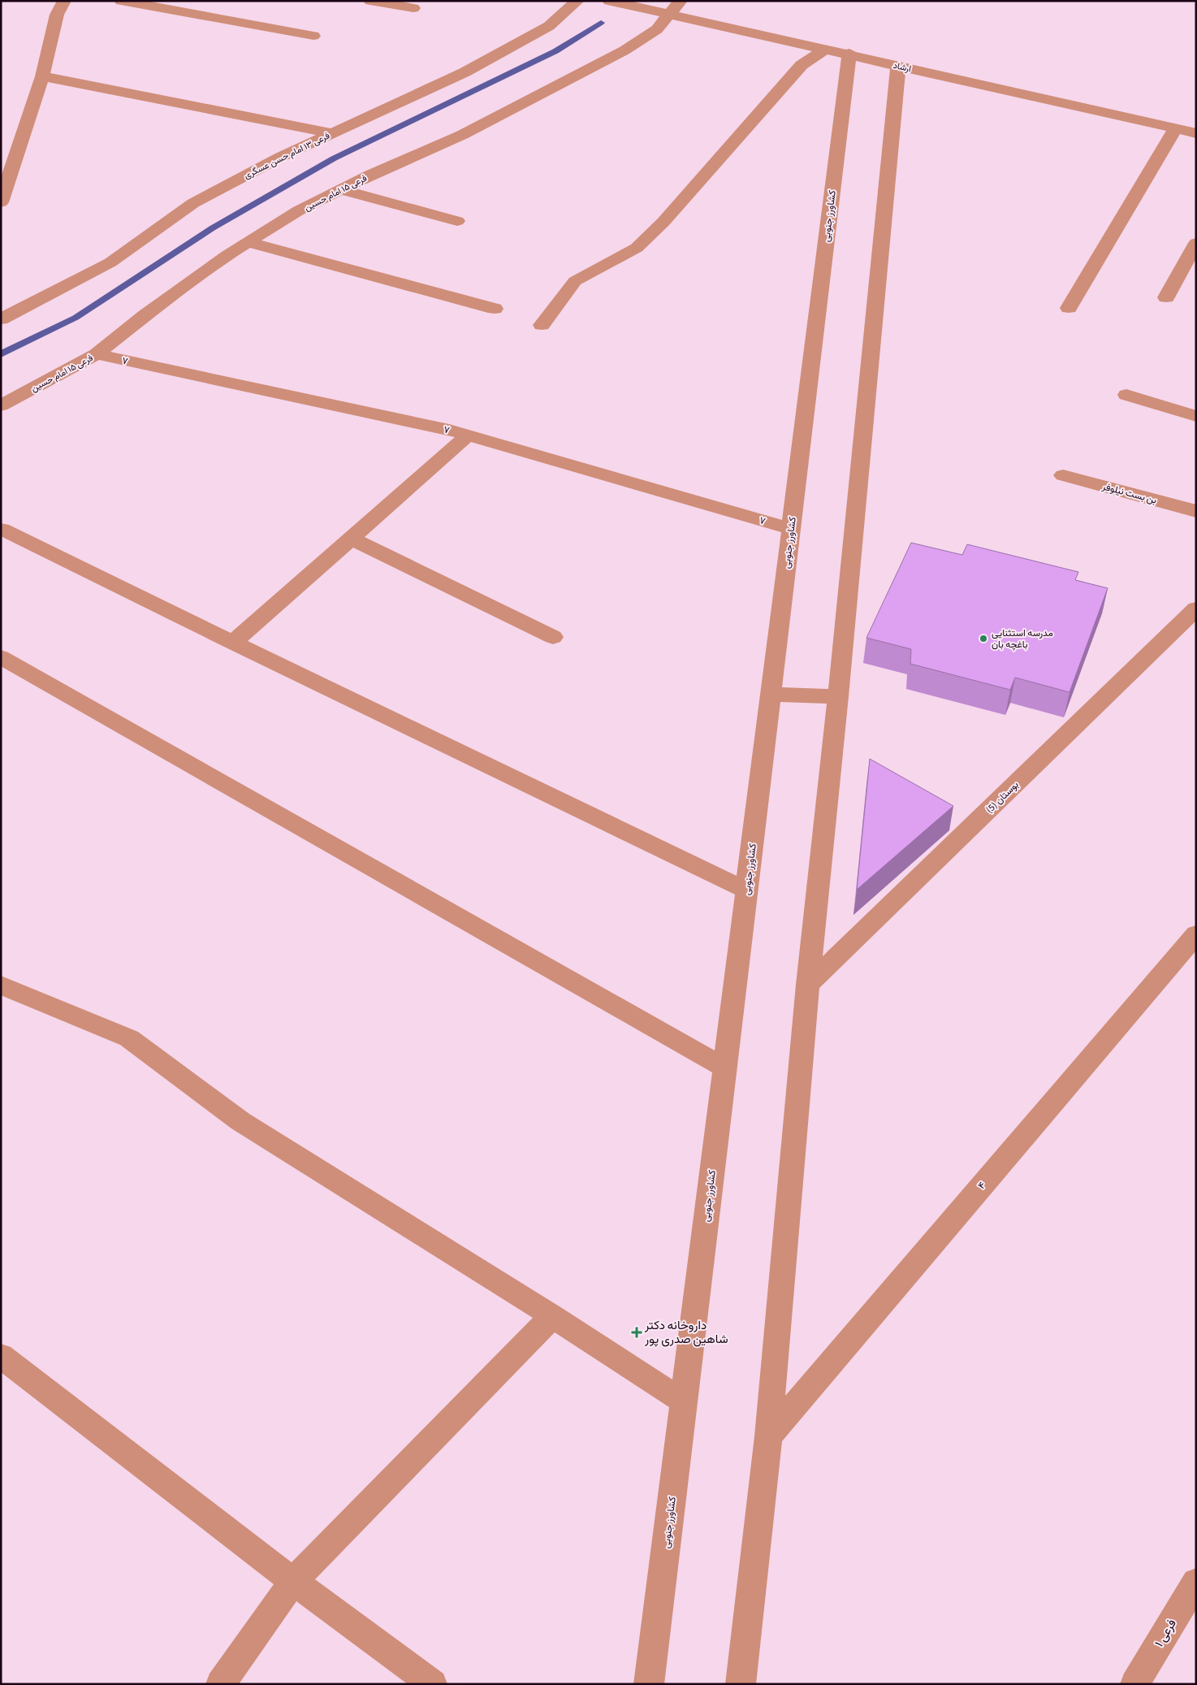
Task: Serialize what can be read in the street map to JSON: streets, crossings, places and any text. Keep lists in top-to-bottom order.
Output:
{
  "streets": {
    "street": [
      "ارشاد",
      "فرعی ۱۳ امام حسن عسگری",
      "فرعی ۱۵ امام حسین",
      "کشاورز جنوبی",
      "۷",
      "بن بست نیلوفر",
      "بوستان (5)",
      "۴",
      "فرعی ۱"
    ]
  },
  "crossings": [
    ["ارشاد", "فرعی ۱۵ امام حسین"],
    ["ارشاد", "کشاورز جنوبی"],
    ["فرعی ۱۵ امام حسین", "۷"],
    ["کشاورز جنوبی", "۷"]
  ],
  "places": {
    "other": ["مدرسه استثنایی باغچه بان"],
    "health": ["داروخانه دکتر شاهین صدری پور"]
  }
}
